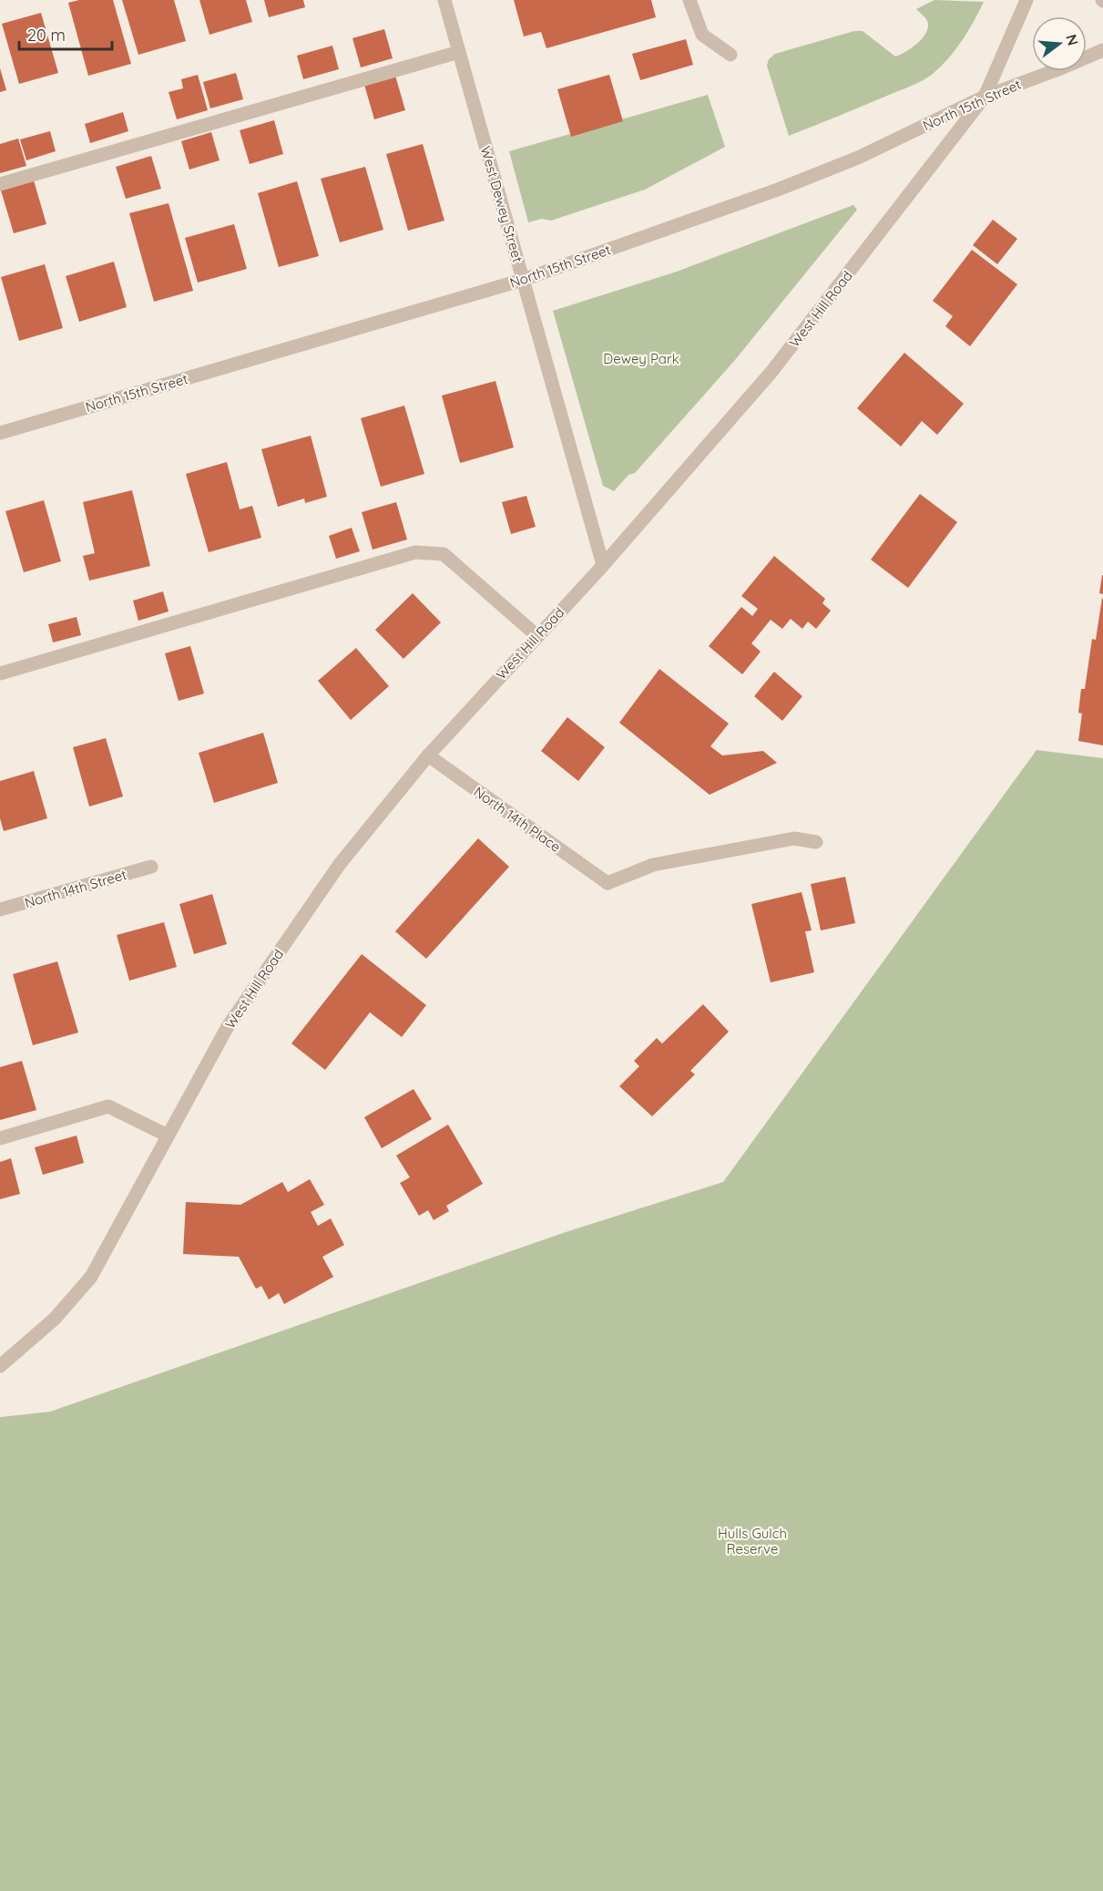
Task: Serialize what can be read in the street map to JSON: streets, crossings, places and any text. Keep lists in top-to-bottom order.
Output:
{
  "streets": {
    "street": [
      "North 15th Street",
      "West Dewey Street",
      "West Hill Road",
      "North 14th Place",
      "North 14th Street"
    ]
  },
  "crossings": [
    ["North 15th Street", "West Dewey Street"],
    ["North 15th Street", "West Hill Road"],
    ["West Dewey Street", "West Hill Road"],
    ["West Hill Road", "North 14th Place"]
  ],
  "parks": ["Dewey Park", "Hulls Gulch Reserve"],
  "scale_bar": "20 m",
  "north": "right"
}
